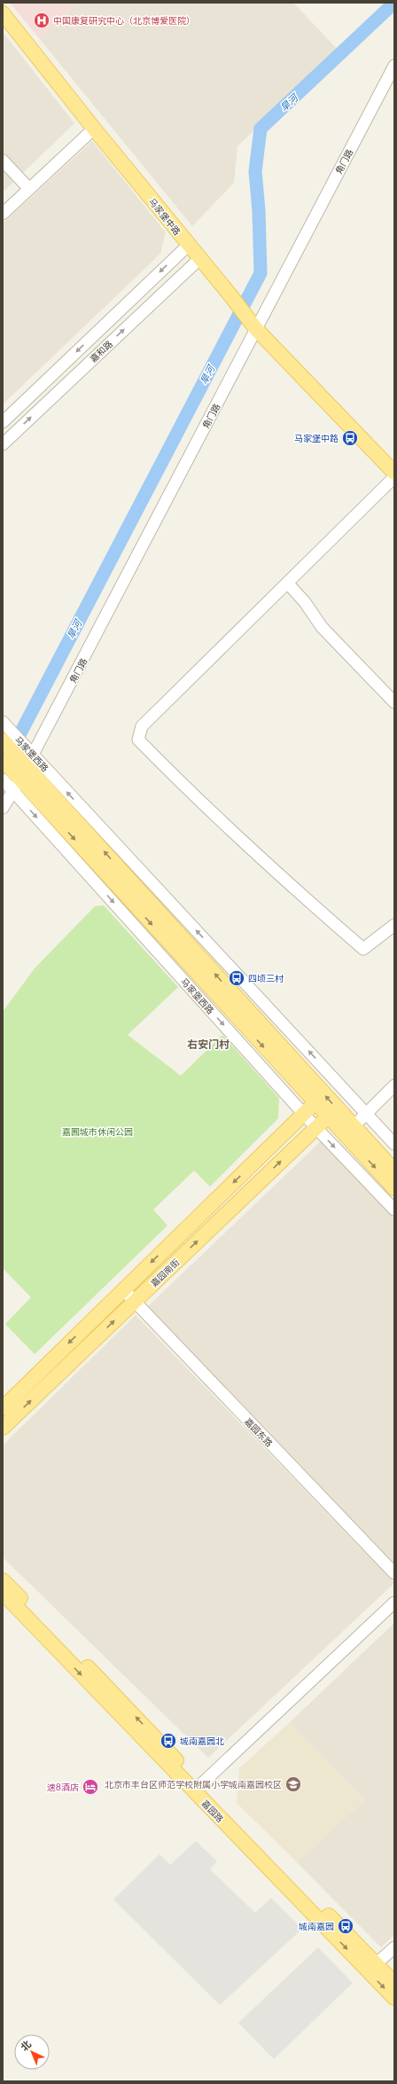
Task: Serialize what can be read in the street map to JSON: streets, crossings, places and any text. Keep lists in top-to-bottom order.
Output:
{
  "streets": {
    "main road": [
      "马家堡中路",
      "马家堡西路",
      "嘉园南街",
      "嘉园路"
    ],
    "street": ["角门路", "嘉和路", "嘉园东路"]
  },
  "crossings": [
    ["角门路", "马家堡中路"],
    ["角门路", "马家堡西路"],
    ["马家堡中路", "嘉和路"],
    ["马家堡西路", "嘉园南街"],
    ["嘉园南街", "嘉园东路"]
  ],
  "districts": ["右安门村"],
  "water": ["旱河"],
  "parks": ["嘉囿城市休闲公园"],
  "places": {
    "hospital": ["中国康复研究中心（北京博爱医院）"],
    "bus stop": [
      "马家堡中路",
      "四顷三村",
      "城南嘉园北",
      "城南嘉园"
    ],
    "school or university": ["北京市丰台区师范学校附属小学城南嘉园校区"],
    "hotel": ["速8酒店"]
  },
  "north": "top left"
}
